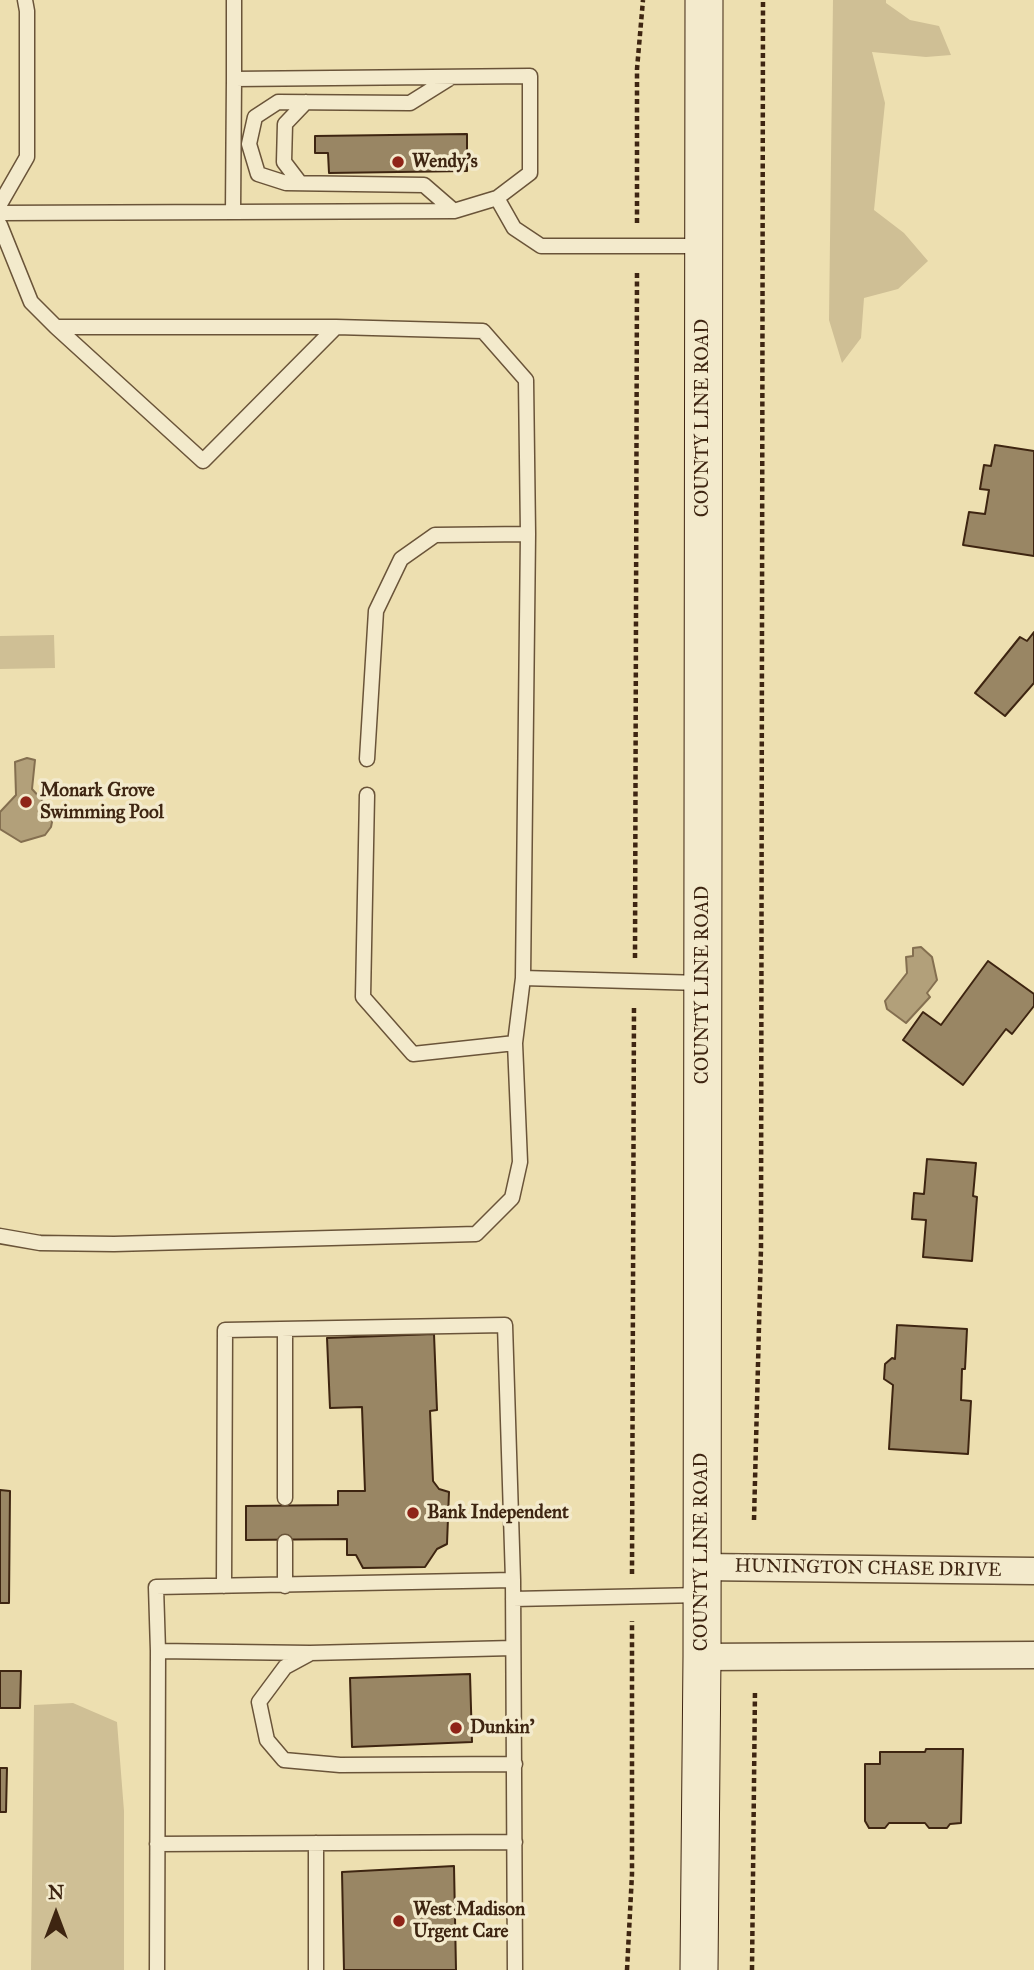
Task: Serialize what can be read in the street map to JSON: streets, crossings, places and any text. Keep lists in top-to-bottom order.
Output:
{
  "streets": {
    "main road": ["COUNTY LINE ROAD"],
    "street": ["HUNINGTON CHASE DRIVE"]
  },
  "crossings": [
    ["COUNTY LINE ROAD", "HUNINGTON CHASE DRIVE"]
  ],
  "places": [
    "Wendy's",
    "Monark Grove Swimming Pool",
    "Bank Independent",
    "Dunkin'",
    "West Madison Urgent Care"
  ],
  "north": "top"
}
